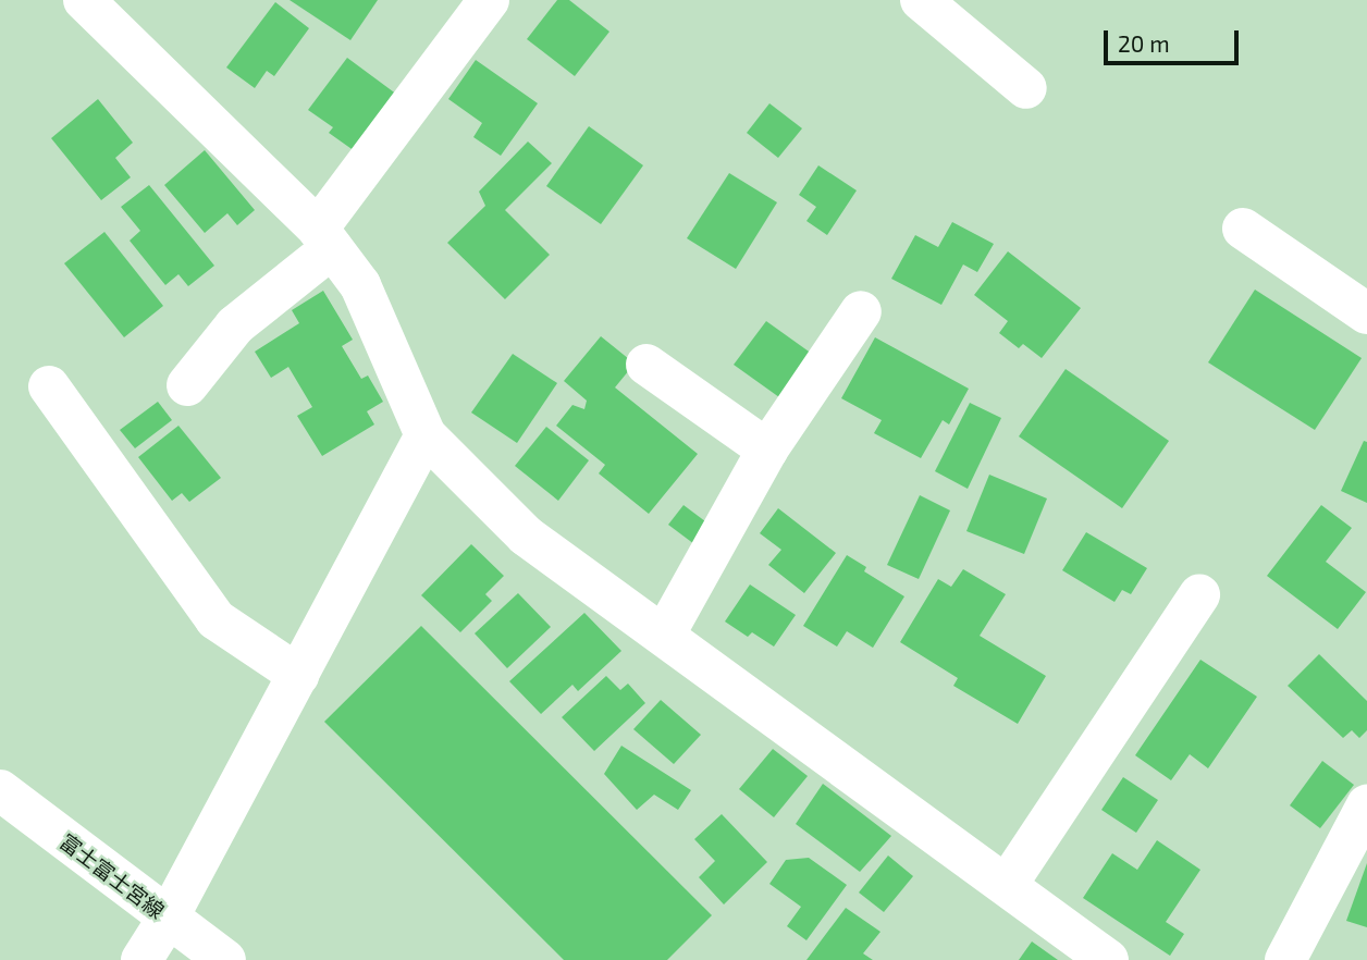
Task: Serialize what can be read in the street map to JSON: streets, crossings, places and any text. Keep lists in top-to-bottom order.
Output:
{
  "streets": {
    "street": ["富士富士宮線"]
  },
  "scale_bar": "20 m"
}
